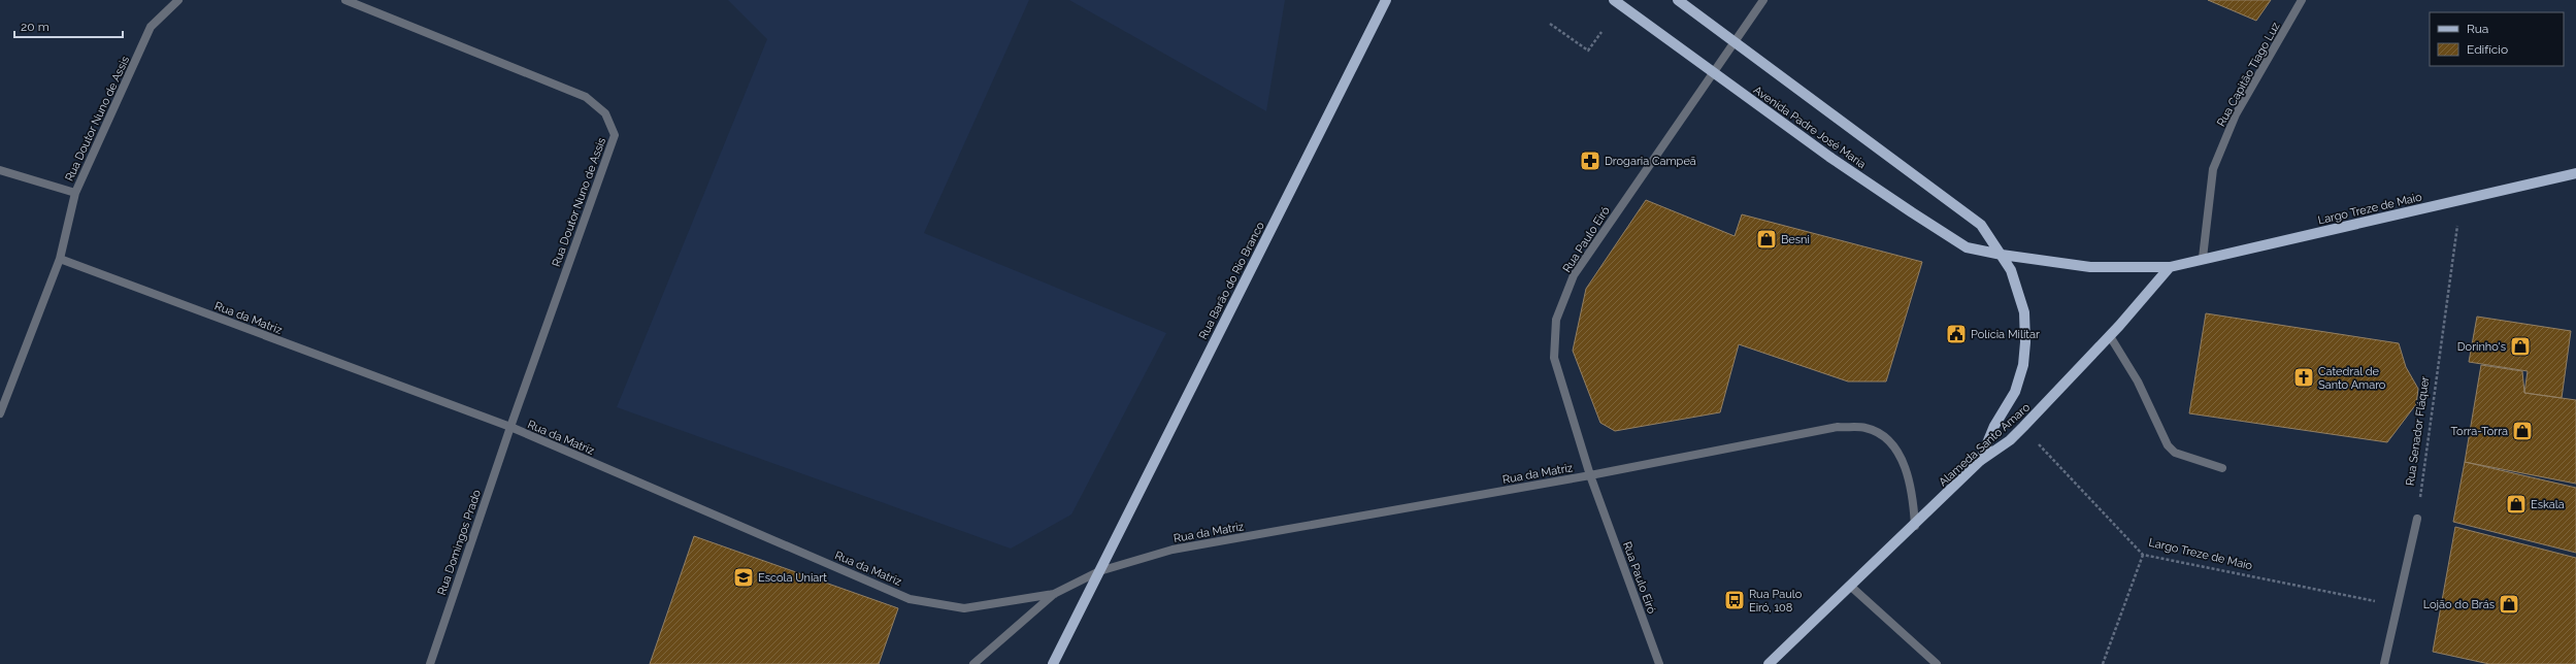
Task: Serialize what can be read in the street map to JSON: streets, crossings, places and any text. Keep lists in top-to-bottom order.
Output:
{
  "streets": {
    "main road": [
      "Avenida Padre José Maria",
      "Largo Treze de Maio",
      "Rua Barão do Rio Branco",
      "Alameda Santo Amaro"
    ],
    "street": [
      "Rua Capitão Tiago Luz",
      "Rua Doutor Nuno de Assis",
      "Rua Paulo Eiró",
      "Rua da Matriz",
      "Rua Domingos Prado"
    ],
    "path": ["Rua Senador Fláquer"]
  },
  "crossings": [
    ["Rua Capitão Tiago Luz", "Largo Treze de Maio"],
    ["Rua Doutor Nuno de Assis", "Rua da Matriz"],
    ["Rua Doutor Nuno de Assis", "Rua Domingos Prado"],
    ["Avenida Padre José Maria", "Largo Treze de Maio"],
    ["Avenida Padre José Maria", "Rua Paulo Eiró"],
    ["Avenida Padre José Maria", "Alameda Santo Amaro"],
    ["Largo Treze de Maio", "Rua Senador Fláquer"],
    ["Largo Treze de Maio", "Alameda Santo Amaro"],
    ["Rua Paulo Eiró", "Rua da Matriz"],
    ["Rua Barão do Rio Branco", "Rua da Matriz"],
    ["Rua da Matriz", "Alameda Santo Amaro"],
    ["Rua da Matriz", "Rua Domingos Prado"]
  ],
  "places": {
    "pharmacy": ["Drogaria Campeã"],
    "shop": [
      "Besni",
      "Dorinho's",
      "Torra-Torra",
      "Eskala",
      "Lojão do Brás"
    ],
    "public building": ["Polícia Militar"],
    "church": ["Catedral de Santo Amaro"],
    "school or university": ["Escola Uniart"],
    "bus stop": ["Rua Paulo Eiró, 108"]
  },
  "legend": ["Rua", "Edifício"],
  "scale_bar": "20 m"
}
